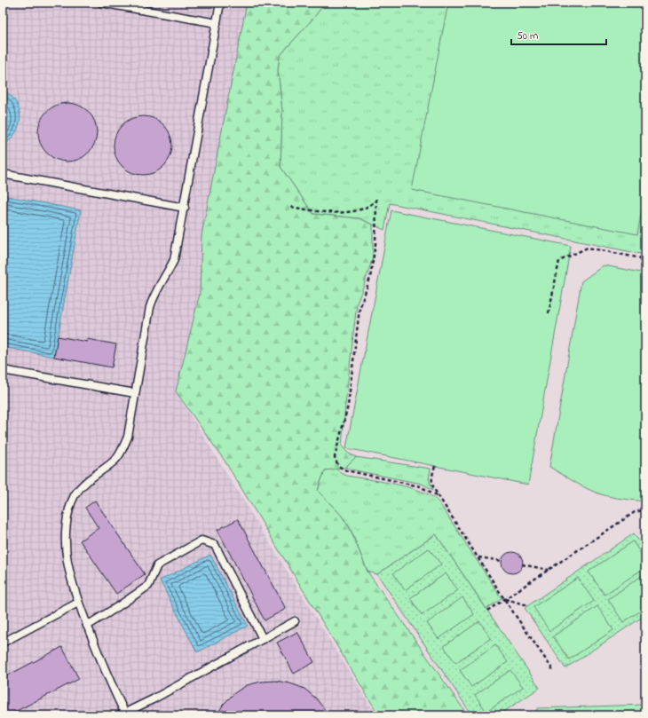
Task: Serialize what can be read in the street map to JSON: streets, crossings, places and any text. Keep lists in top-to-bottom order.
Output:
{
  "scale_bar": "50 m"
}
